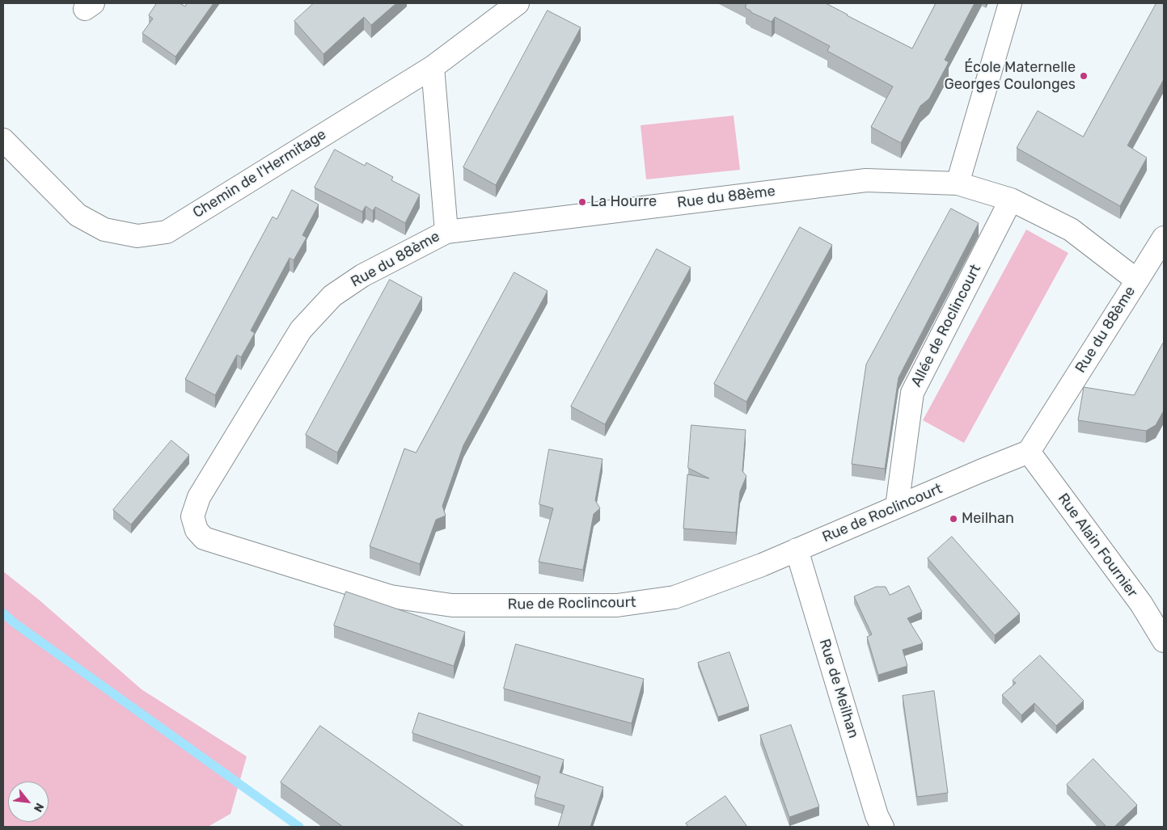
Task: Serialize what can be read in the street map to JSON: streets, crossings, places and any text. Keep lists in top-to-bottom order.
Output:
{
  "streets": {
    "street": [
      "Chemin de l'Hermitage",
      "Rue du 88ème",
      "Allée de Roclincourt",
      "Rue de Roclincourt",
      "Rue Alain Fournier",
      "Rue de Meilhan"
    ]
  },
  "crossings": [
    ["Rue du 88ème", "Allée de Roclincourt"],
    ["Rue du 88ème", "Rue de Roclincourt"],
    ["Rue du 88ème", "Rue Alain Fournier"],
    ["Allée de Roclincourt", "Rue de Roclincourt"],
    ["Rue de Roclincourt", "Rue Alain Fournier"],
    ["Rue de Roclincourt", "Rue de Meilhan"]
  ],
  "places": ["École Maternelle Georges Coulonges", "La Hourre", "Meilhan"],
  "north": "bottom right"
}
